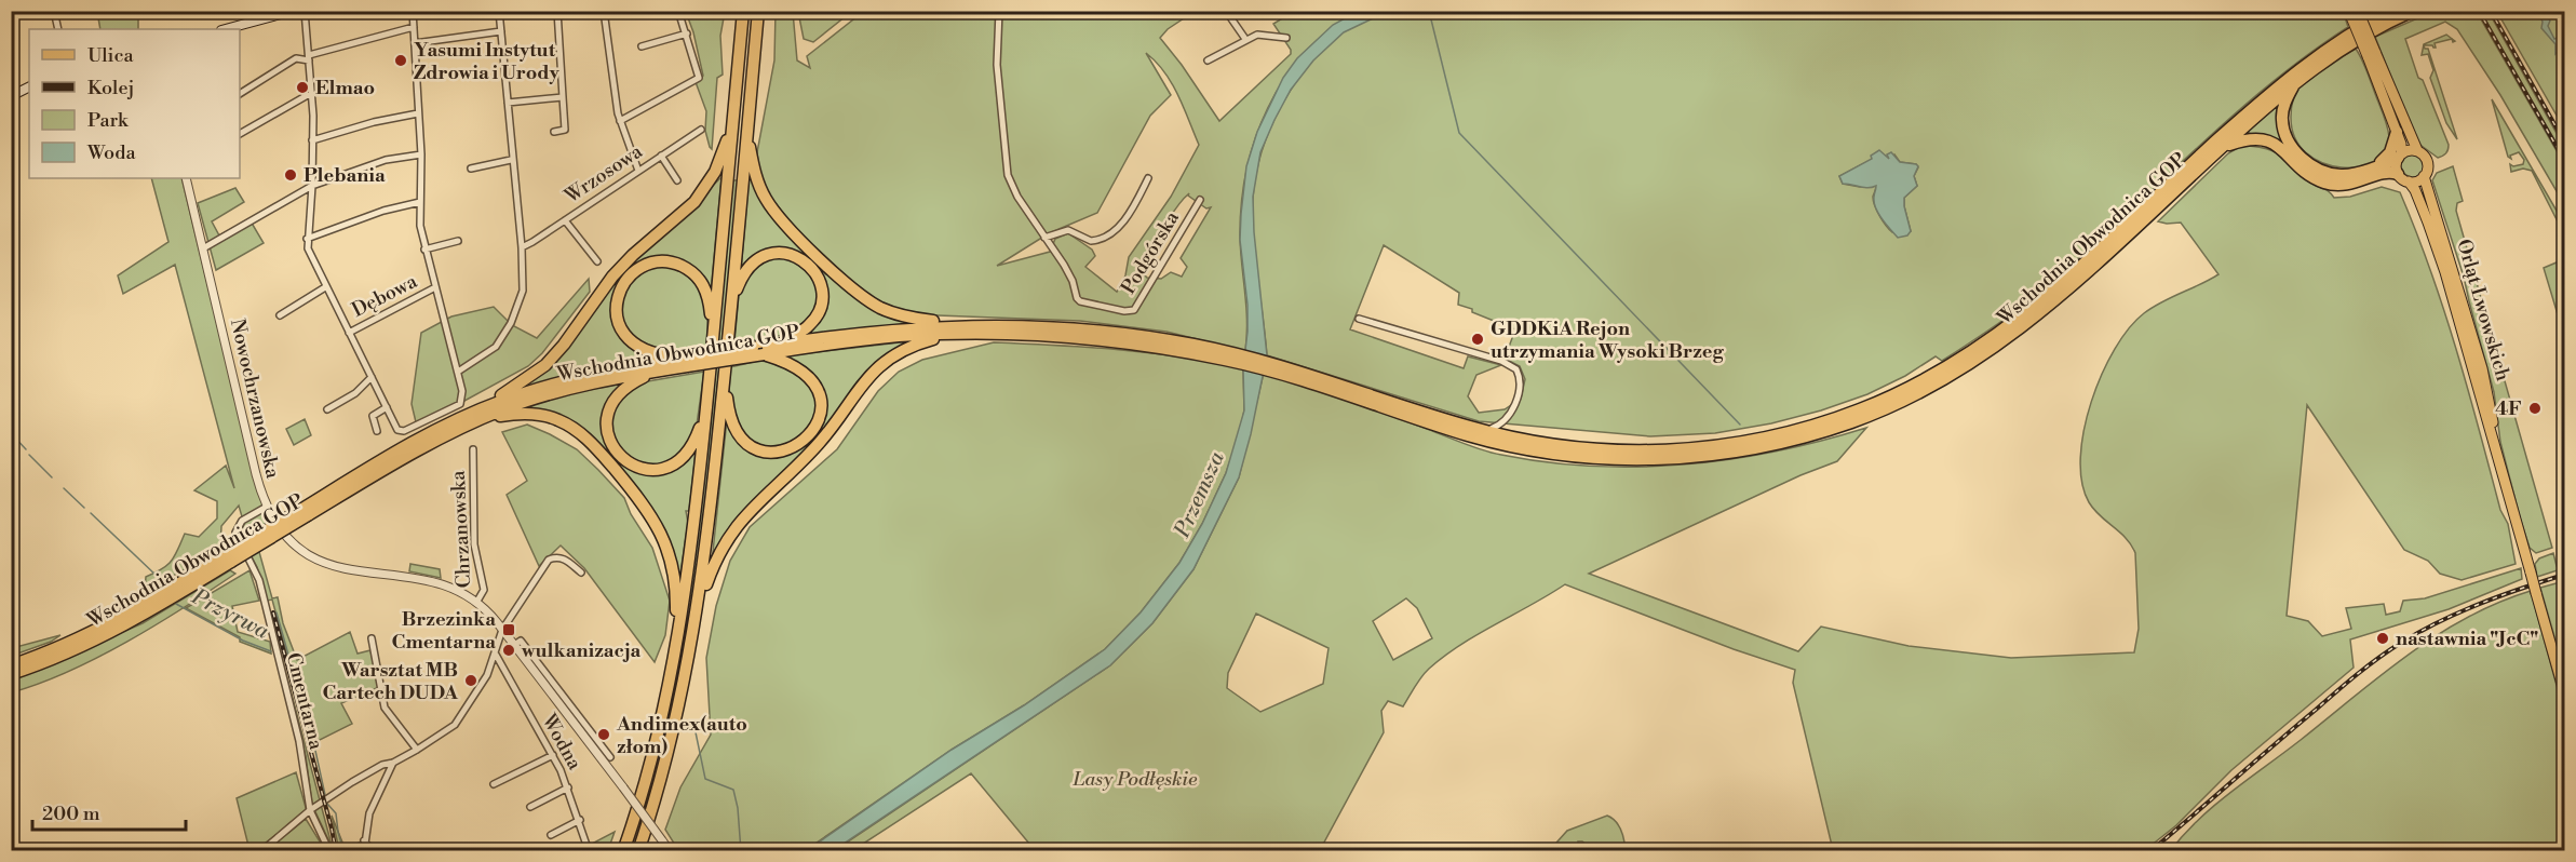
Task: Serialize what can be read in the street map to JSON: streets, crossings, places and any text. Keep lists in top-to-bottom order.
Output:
{
  "streets": {
    "highway": ["Wschodnia Obwodnica GOP"],
    "main road": ["Orląt Lwowskich"],
    "street": [
      "Wrzosowa",
      "Podgórska",
      "Dębowa",
      "Nowochrzanowska",
      "Chrzanowska",
      "Cmentarna",
      "Wodna"
    ]
  },
  "crossings": [
    ["Nowochrzanowska", "Chrzanowska"],
    ["Nowochrzanowska", "Cmentarna"]
  ],
  "water": ["Przemsza", "Przyrwa"],
  "parks": ["Lasy Podłęskie"],
  "places": {
    "other": [
      "Yasumi Instytut Zdrowia i Urody",
      "Elmao",
      "Plebania",
      "GDDKiA Rejon utrzymania Wysoki Brzeg",
      "4F",
      "nastawnia \"JcC\"",
      "wulkanizacja",
      "Warsztat MB Cartech DUDA",
      "Andimex(auto złom)"
    ],
    "transit": ["Brzezinka Cmentarna"]
  },
  "legend": [
    "Ulica",
    "Kolej",
    "Park",
    "Woda"
  ],
  "scale_bar": "200 m"
}
